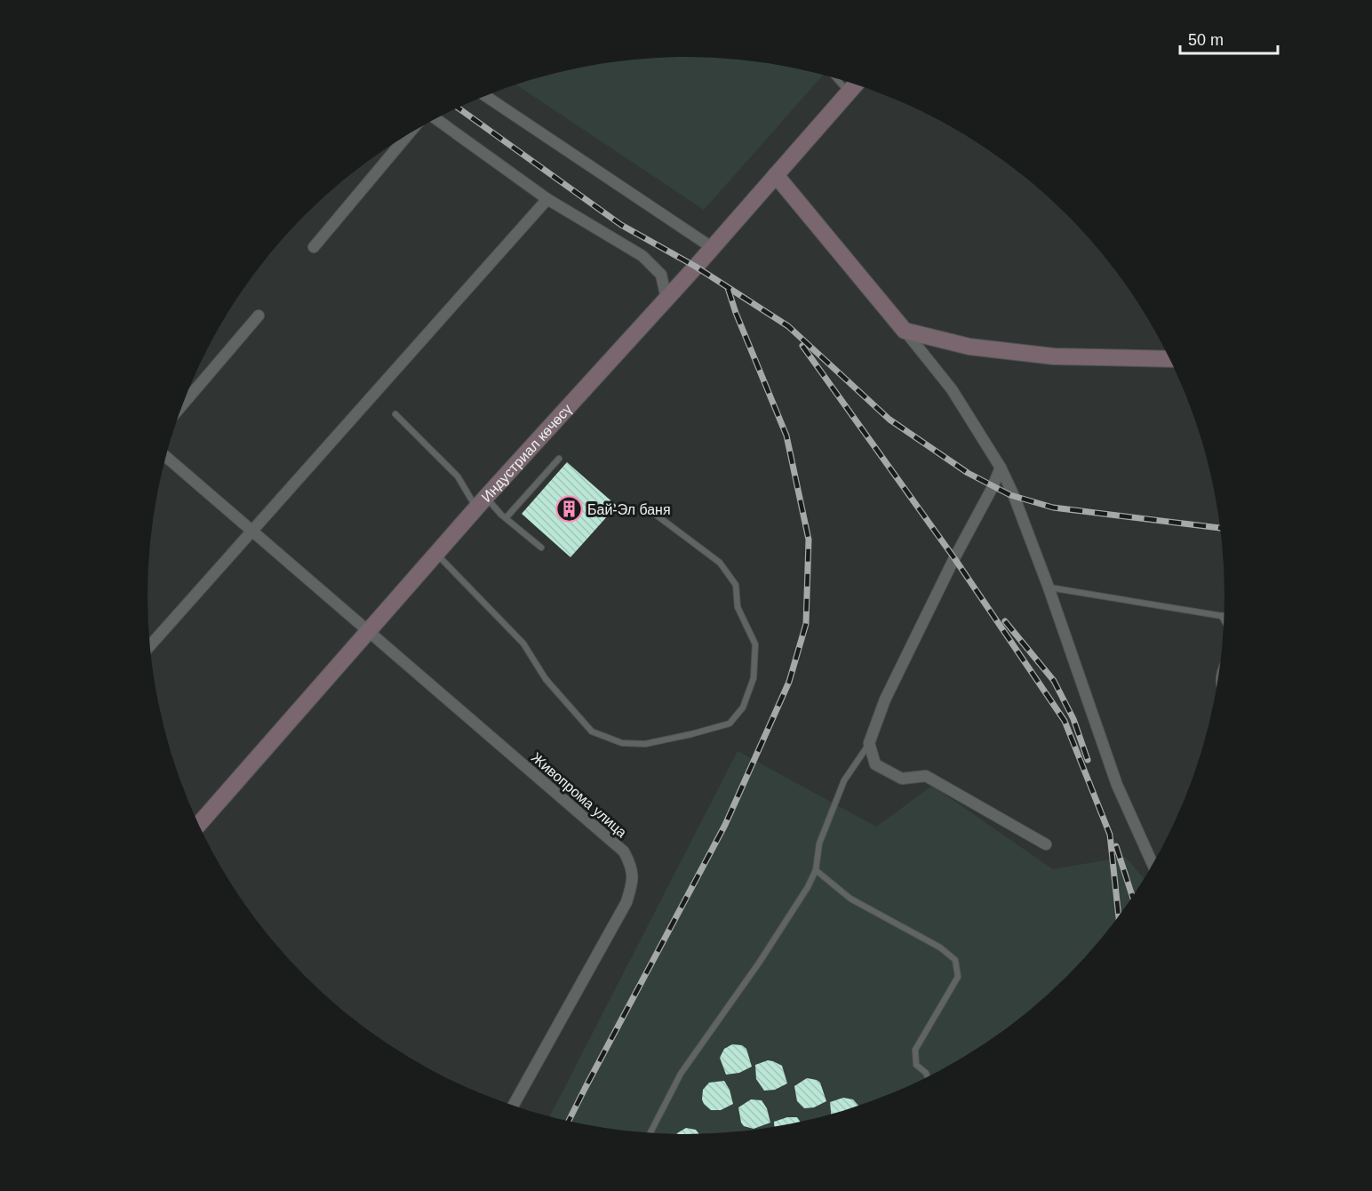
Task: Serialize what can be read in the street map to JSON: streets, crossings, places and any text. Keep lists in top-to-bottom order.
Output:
{
  "streets": {
    "main road": ["Индустриал көчөсү"],
    "street": ["Живопрома улица"]
  },
  "crossings": [
    ["Индустриал көчөсү", "Живопрома улица"]
  ],
  "places": {
    "building": ["Бай-Эл баня"]
  },
  "scale_bar": "50 m"
}
